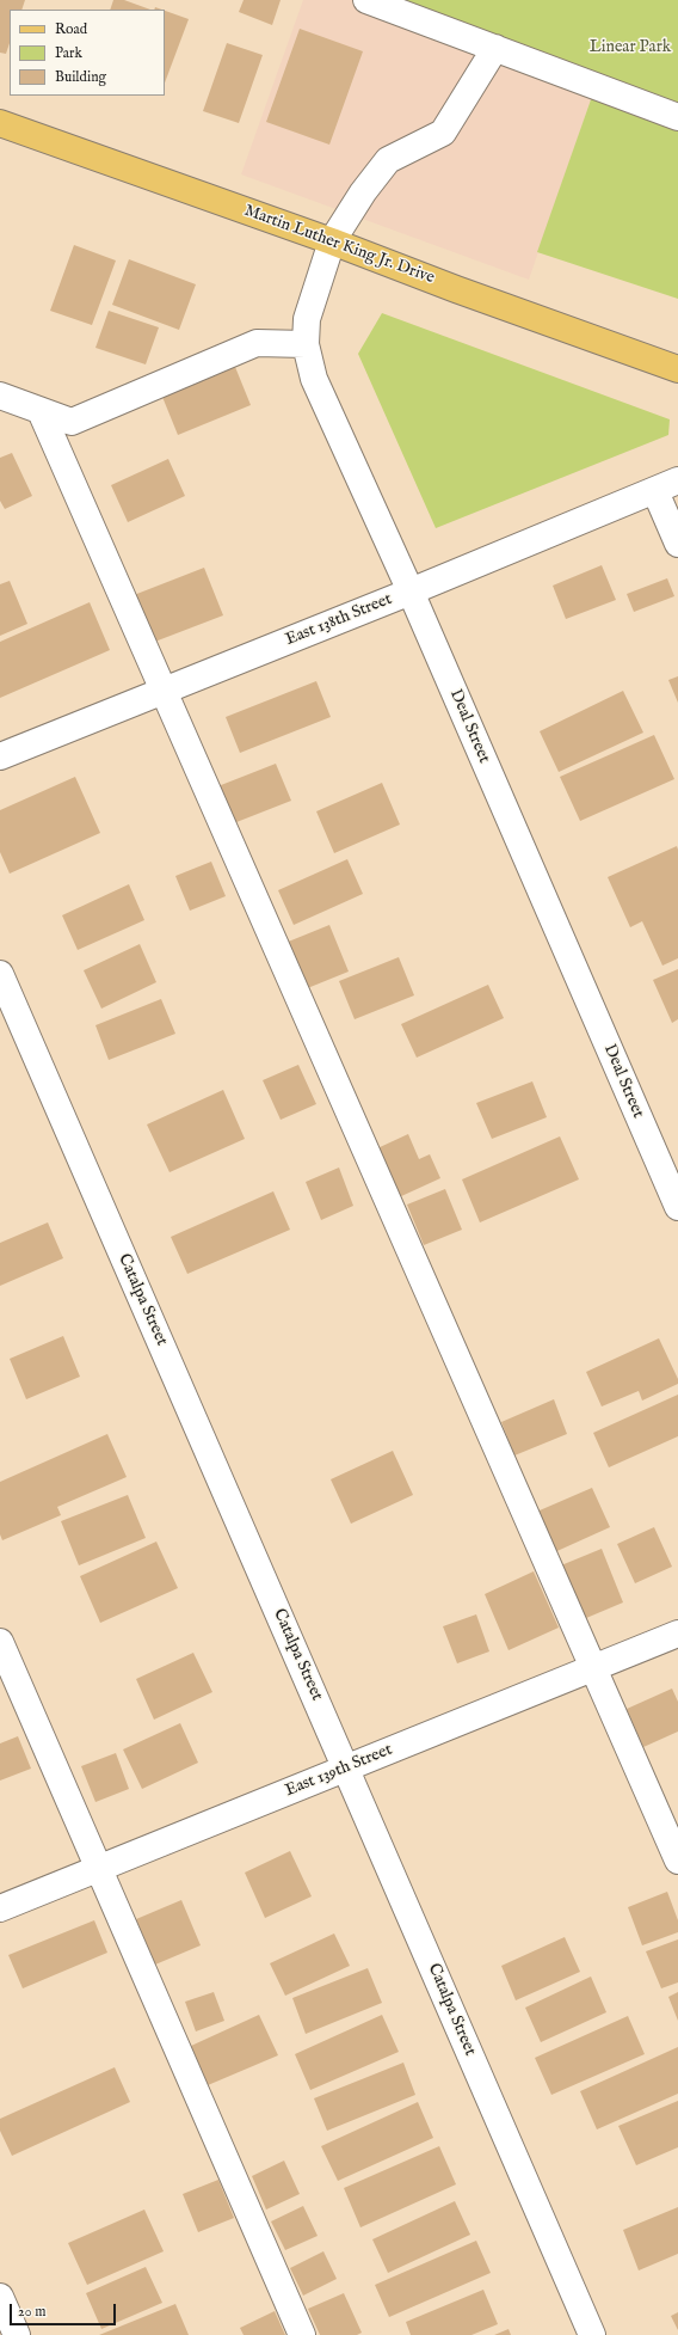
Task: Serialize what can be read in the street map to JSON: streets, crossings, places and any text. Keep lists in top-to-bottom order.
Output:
{
  "streets": {
    "main road": ["Martin Luther King Jr. Drive"],
    "street": [
      "East 138th Street",
      "Deal Street",
      "Catalpa Street",
      "East 139th Street"
    ]
  },
  "crossings": [
    ["Martin Luther King Jr. Drive", "Deal Street"],
    ["East 138th Street", "Deal Street"],
    ["Catalpa Street", "East 139th Street"]
  ],
  "parks": ["Linear Park"],
  "legend": ["Road", "Park", "Building"],
  "scale_bar": "20 m"
}
